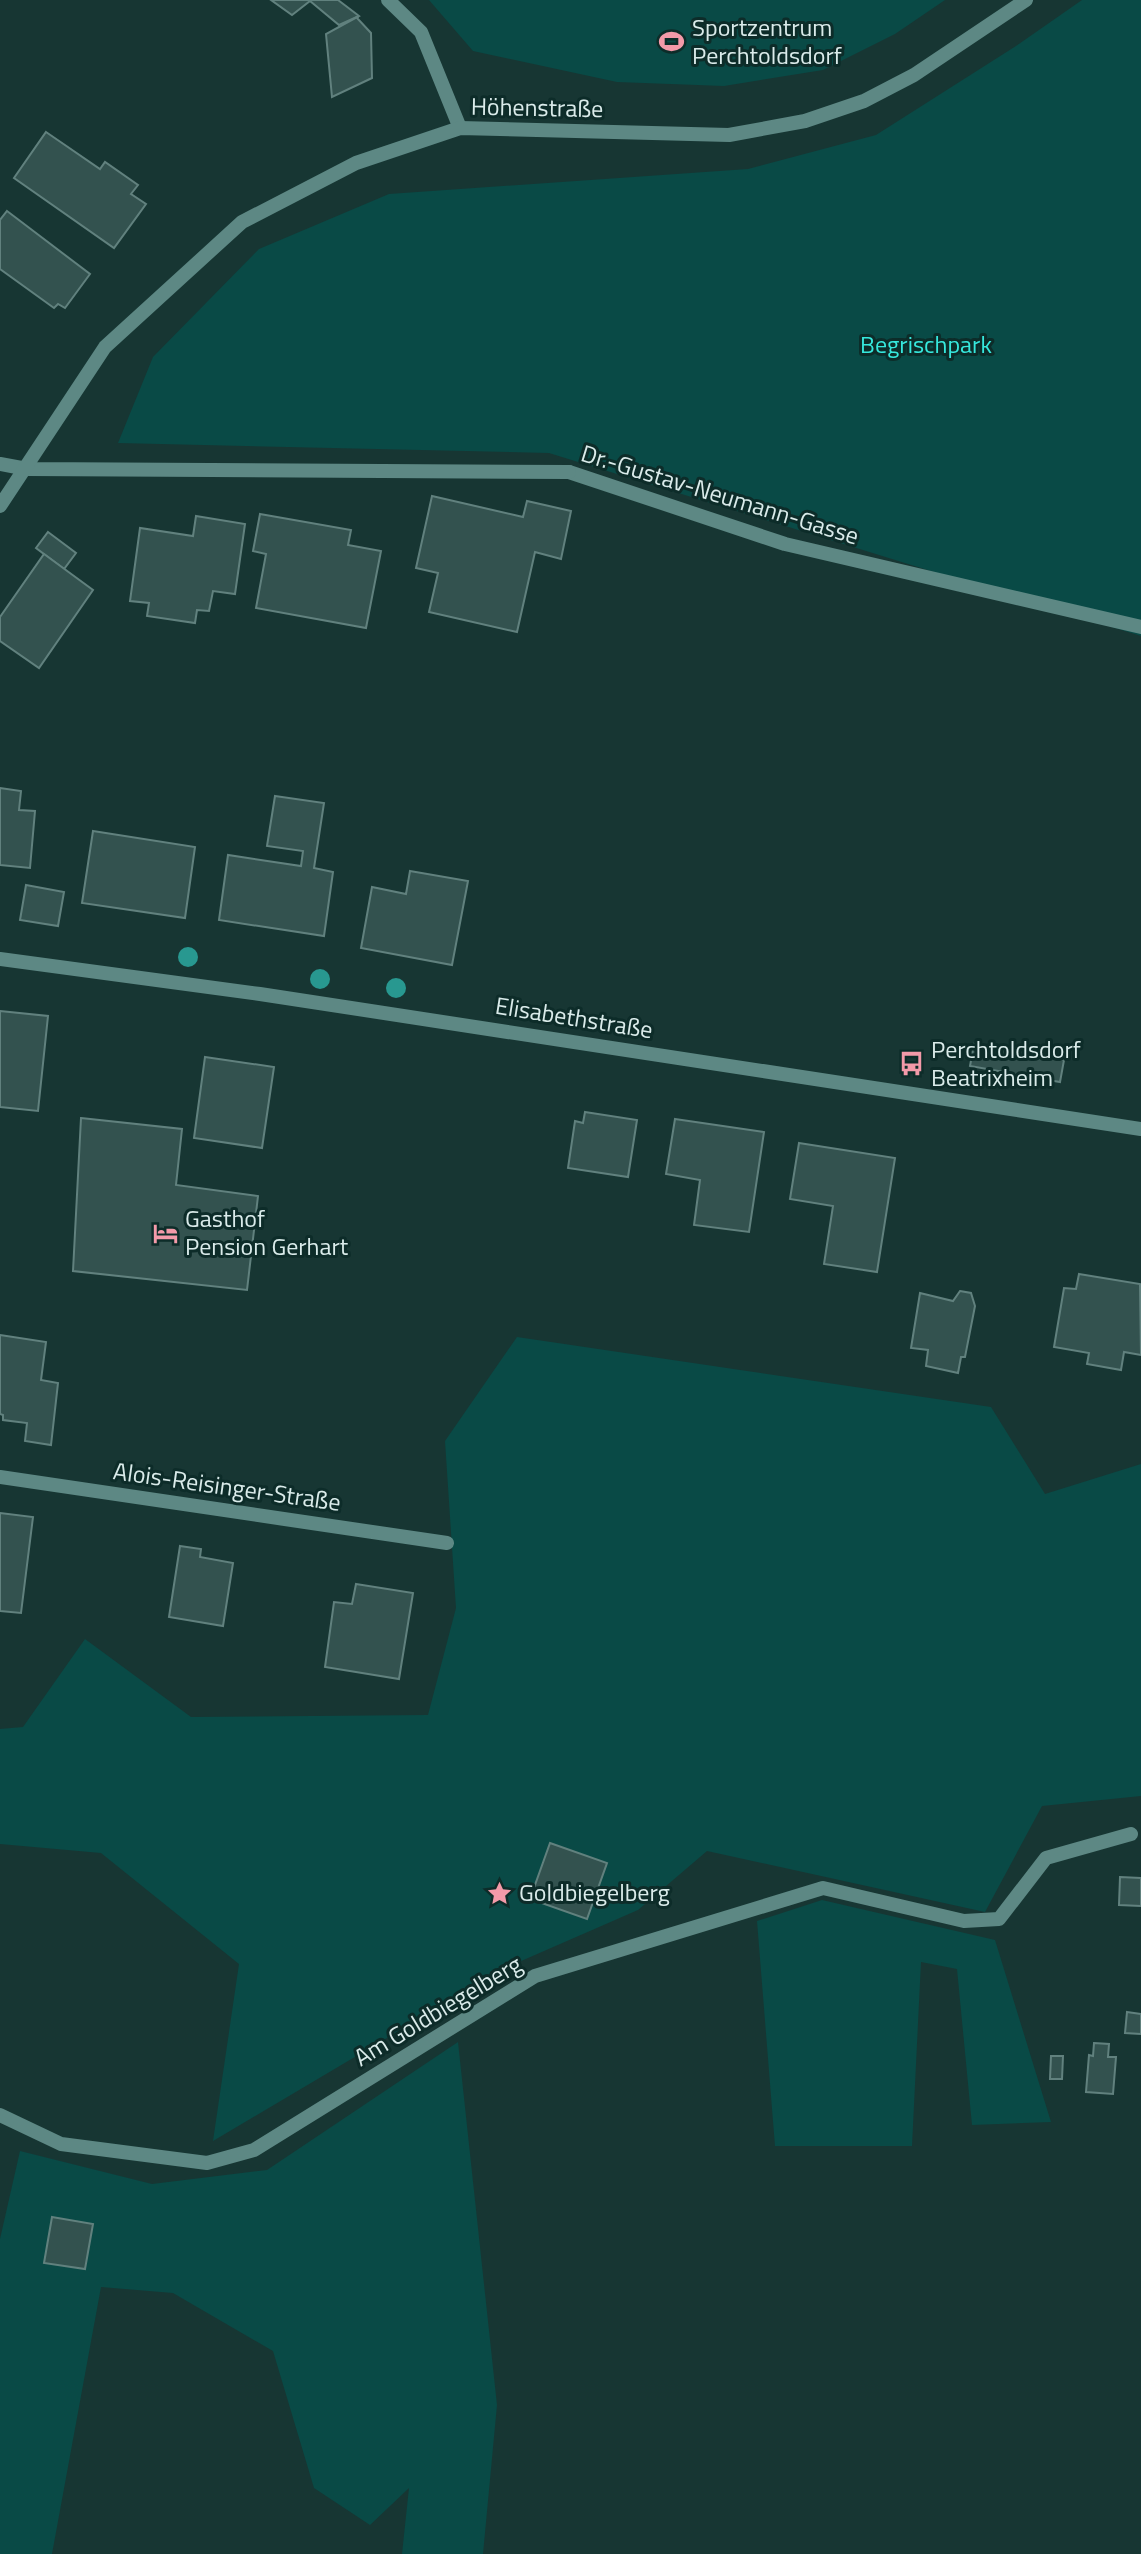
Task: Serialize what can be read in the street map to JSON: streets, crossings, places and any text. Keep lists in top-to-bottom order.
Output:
{
  "streets": {
    "street": [
      "Höhenstraße",
      "Dr.-Gustav-Neumann-Gasse",
      "Elisabethstraße",
      "Alois-Reisinger-Straße",
      "Am Goldbiegelberg"
    ]
  },
  "crossings": [
    ["Höhenstraße", "Dr.-Gustav-Neumann-Gasse"]
  ],
  "parks": ["Begrischpark"],
  "places": {
    "sports": ["Sportzentrum Perchtoldsdorf"],
    "bus stop": ["Perchtoldsdorf Beatrixheim"],
    "hotel": ["Gasthof Pension Gerhart"],
    "place": ["Goldbiegelberg"]
  }
}
